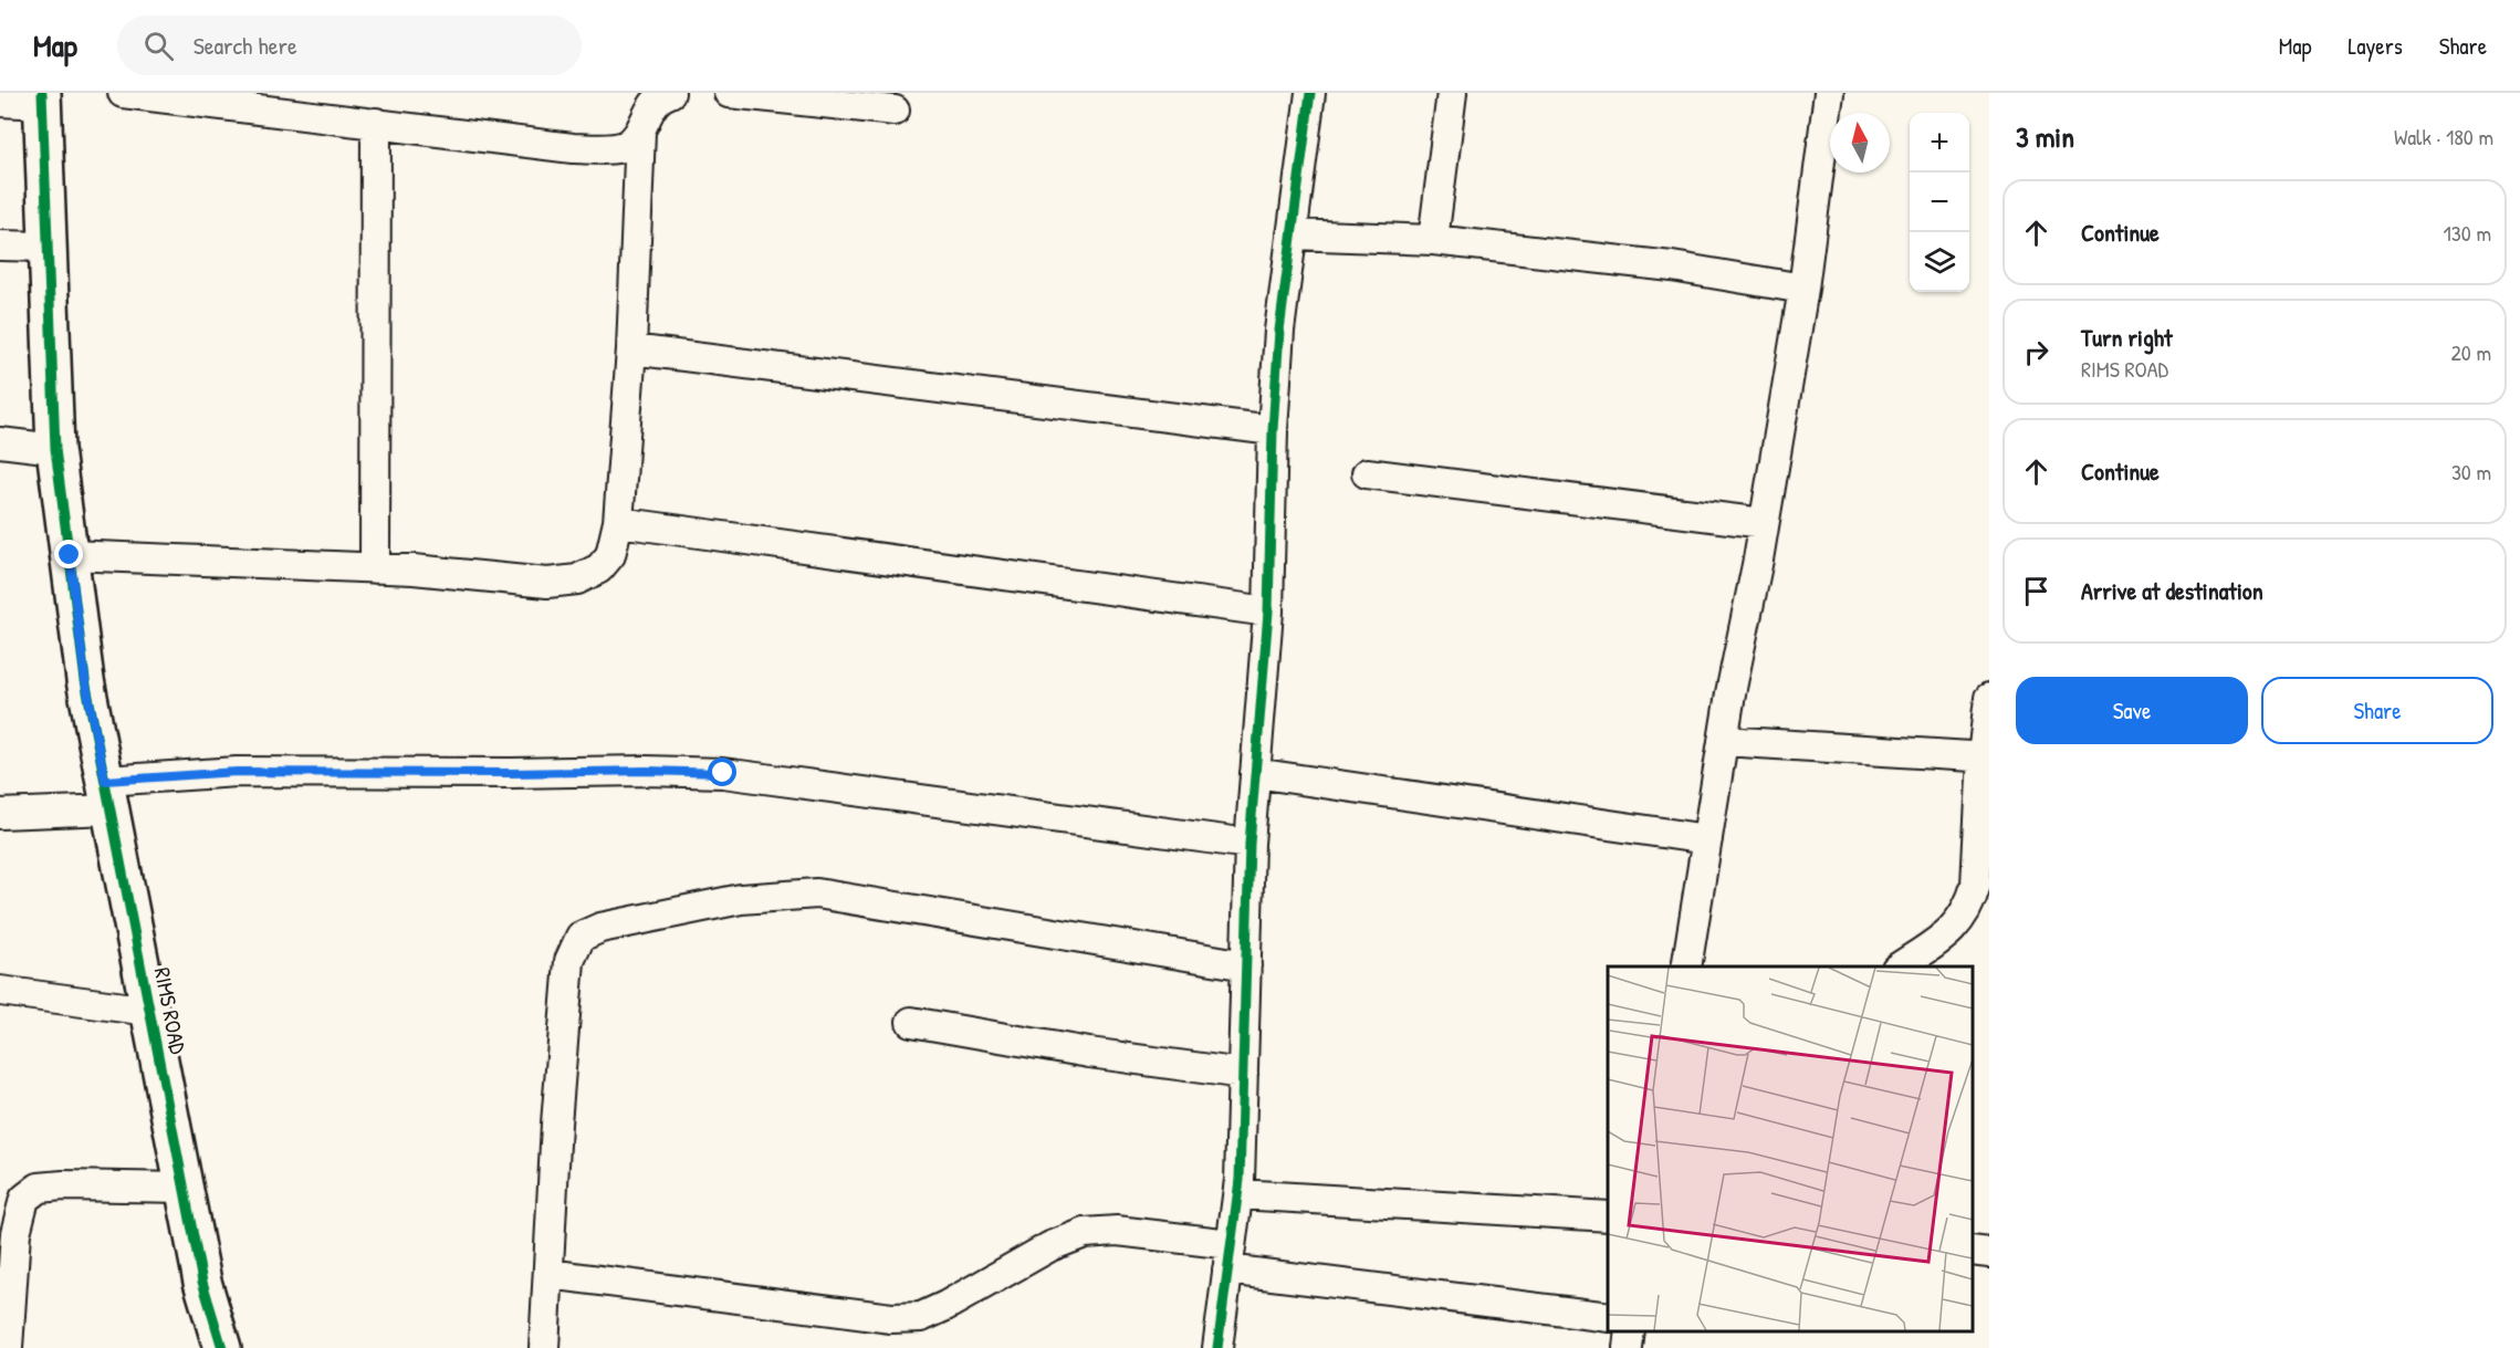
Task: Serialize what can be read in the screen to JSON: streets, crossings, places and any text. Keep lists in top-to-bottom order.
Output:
{
  "streets": {
    "street": ["RIMS ROAD"]
  },
  "north": "top",
  "page": {
    "header": "Map",
    "search": "Search here",
    "nav": ["Map", "Layers", "Share"],
    "heading": ["3 min", "Walk · 180 m"],
    "map_buttons": ["+", "−"],
    "list": [
      ["Continue", "130 m"],
      ["Turn right", "RIMS ROAD", "20 m"],
      ["Continue", "30 m"],
      "Arrive at destination"
    ],
    "buttons": ["Save", "Share"]
  }
}
